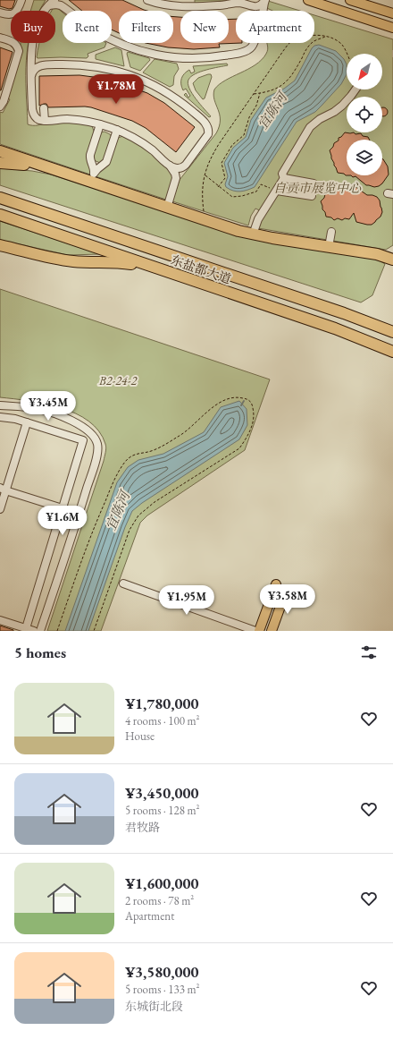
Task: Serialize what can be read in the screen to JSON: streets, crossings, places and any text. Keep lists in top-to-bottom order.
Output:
{
  "streets": {
    "highway": ["东盐都大道"]
  },
  "water": ["宜陈河"],
  "parks": ["自贡市展览中心", "B2-24-2"],
  "north": "bottom left",
  "page": {
    "chip": [
      "Buy",
      "Rent",
      "Filters",
      "New",
      "Apartment"
    ],
    "price": [
      "¥1.78M",
      "¥3.45M",
      "¥1.6M",
      "¥3.58M",
      "¥1.95M"
    ],
    "heading": "5 homes",
    "list": [
      {
        "name": "¥1,780,000",
        "note": "4 rooms · 100 m² · House"
      },
      {
        "name": "¥3,450,000",
        "note": "5 rooms · 128 m² · 君牧路"
      },
      {
        "name": "¥1,600,000",
        "note": "2 rooms · 78 m² · Apartment"
      },
      {
        "name": "¥3,580,000",
        "note": "5 rooms · 133 m² · 东城街北段"
      }
    ]
  }
}
